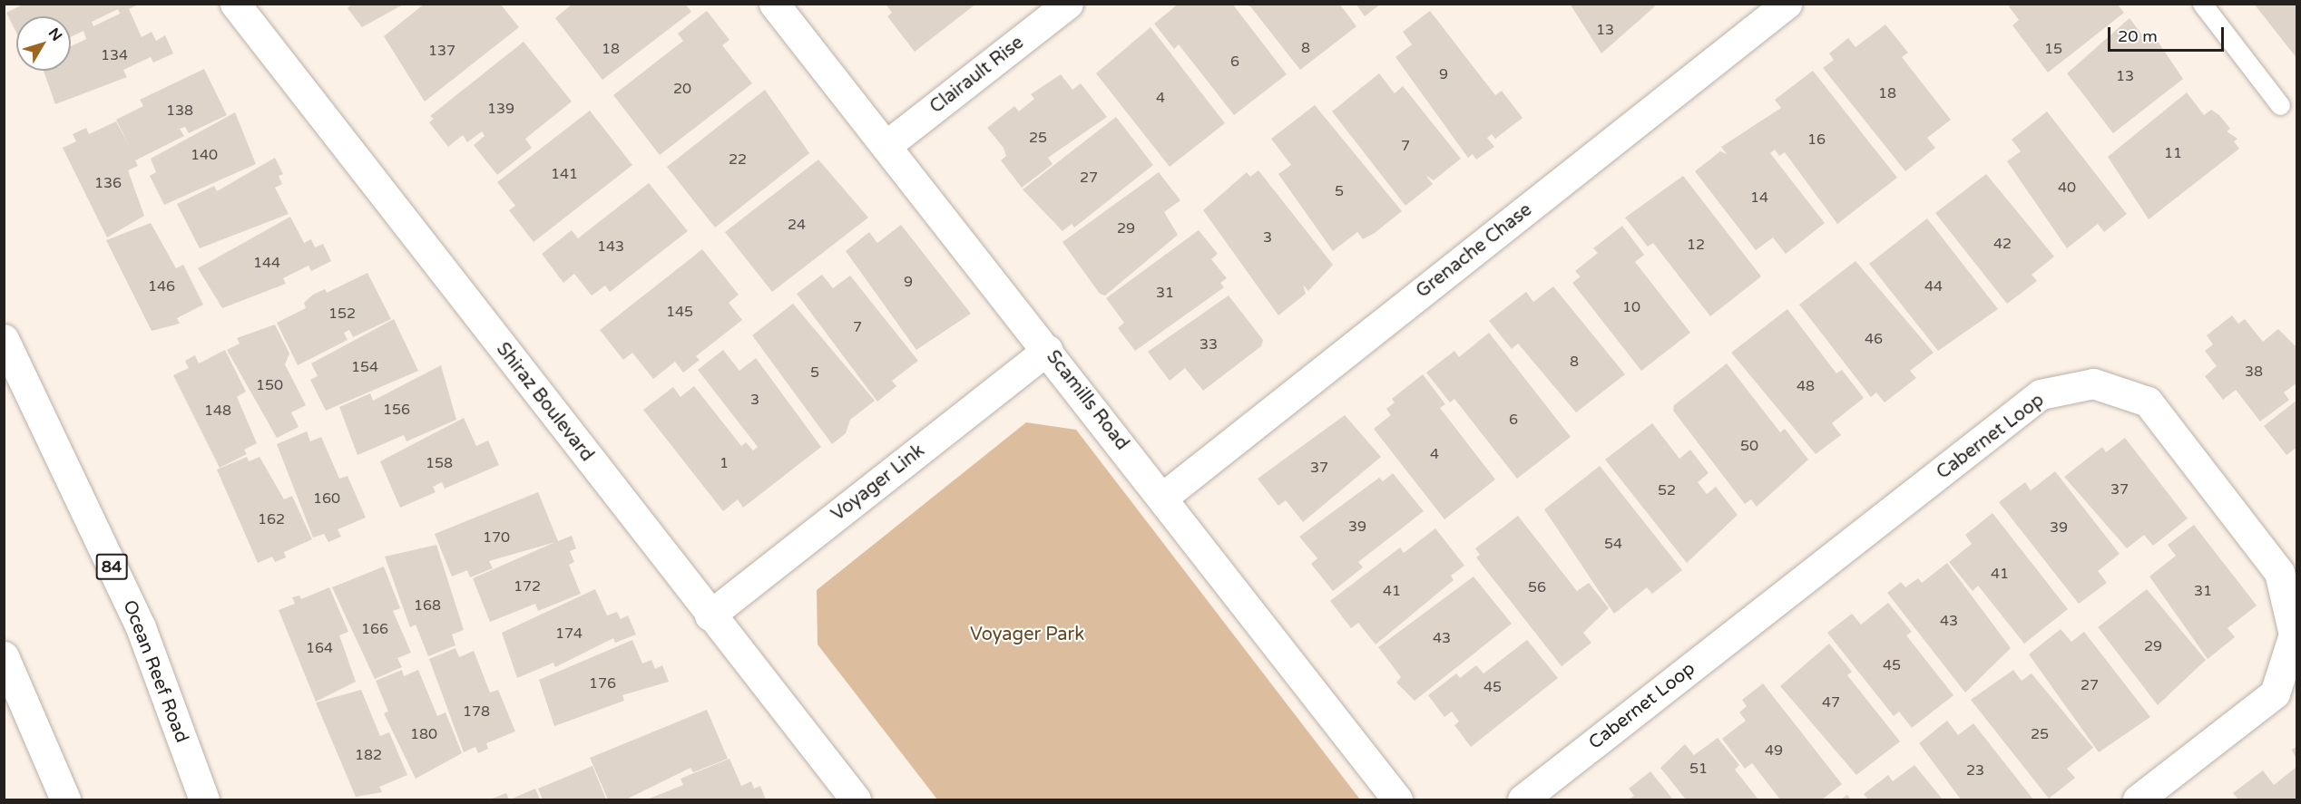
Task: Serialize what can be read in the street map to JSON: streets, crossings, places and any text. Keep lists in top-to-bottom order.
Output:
{
  "streets": {
    "street": [
      "Clairault Rise",
      "Grenache Chase",
      "Scamills Road",
      "Shiraz Boulevard",
      "Cabernet Loop",
      "Voyager Link",
      "84",
      "Ocean Reef Road"
    ]
  },
  "crossings": [
    ["Clairault Rise", "Scamills Road"],
    ["Grenache Chase", "Scamills Road"],
    ["Scamills Road", "Voyager Link"],
    ["Shiraz Boulevard", "Voyager Link"]
  ],
  "parks": ["Voyager Park"],
  "house_numbers": [
    "13",
    "8",
    "18",
    "15",
    "137",
    "134",
    "6",
    "9",
    "13",
    "20",
    "18",
    "4",
    "139",
    "138",
    "25",
    "16",
    "7",
    "11",
    "140",
    "22",
    "141",
    "27",
    "136",
    "40",
    "5",
    "14",
    "24",
    "29",
    "3",
    "42",
    "12",
    "143",
    "144",
    "9",
    "146",
    "44",
    "31",
    "10",
    "145",
    "152",
    "7",
    "46",
    "33",
    "8",
    "154",
    "38",
    "5",
    "150",
    "48",
    "3",
    "156",
    "148",
    "6",
    "50",
    "4",
    "158",
    "1",
    "37",
    "37",
    "52",
    "160",
    "162",
    "39",
    "39",
    "170",
    "54",
    "41",
    "172",
    "56",
    "41",
    "31",
    "168",
    "43",
    "166",
    "174",
    "43",
    "29",
    "164",
    "45",
    "176",
    "27",
    "45",
    "47",
    "178",
    "180",
    "25",
    "49",
    "182",
    "51",
    "23"
  ],
  "scale_bar": "20 m",
  "north": "top right"
}
